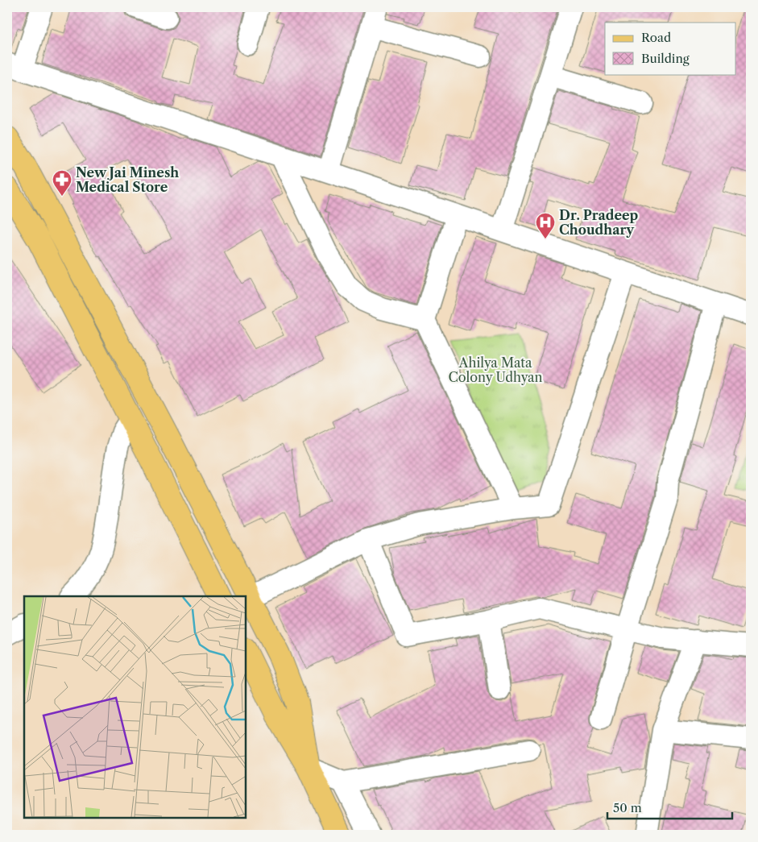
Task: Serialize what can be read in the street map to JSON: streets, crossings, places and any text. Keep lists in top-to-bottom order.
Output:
{
  "parks": ["Ahilya Mata Colony Udhyan"],
  "places": {
    "pharmacy": ["New Jai Minesh Medical Store"],
    "hospital": ["Dr. Pradeep Choudhary"]
  },
  "legend": ["Road", "Building"],
  "scale_bar": "50 m"
}
